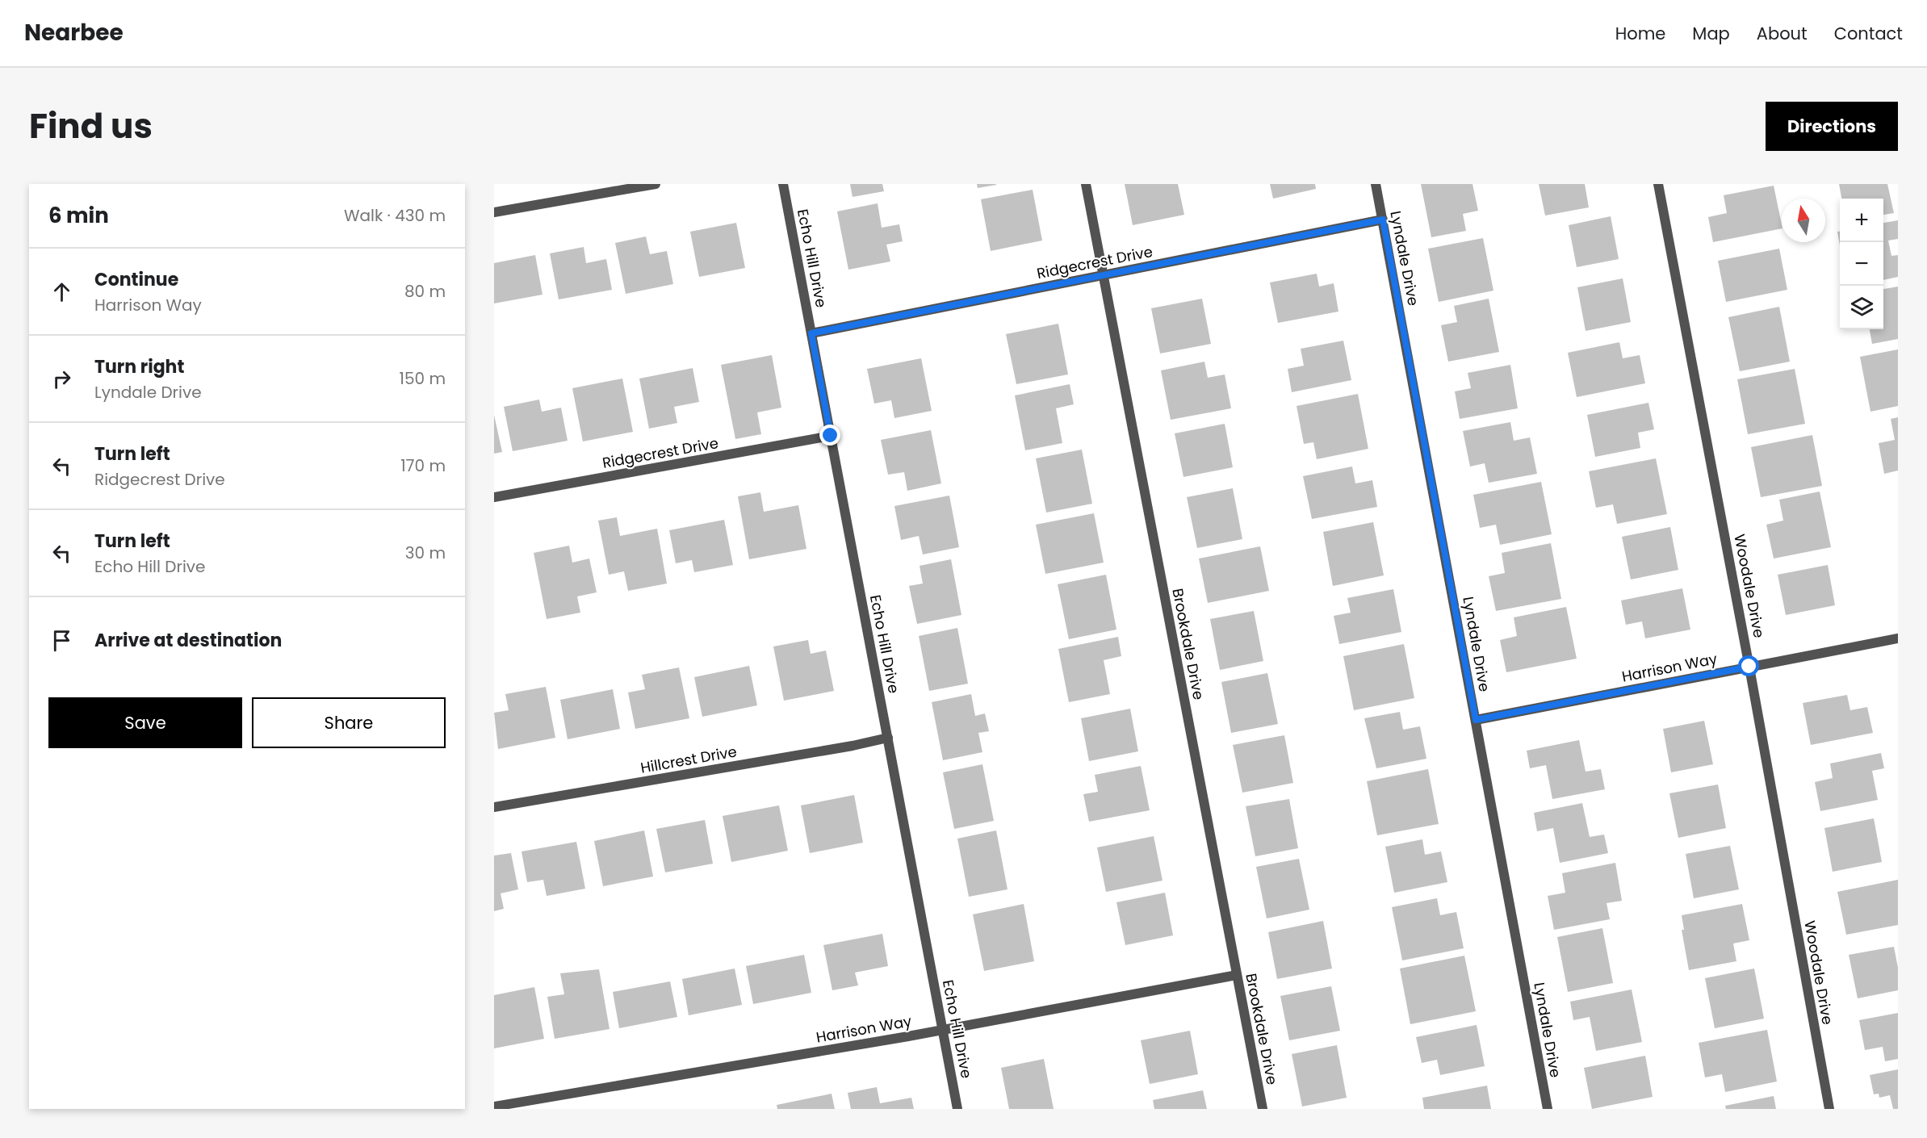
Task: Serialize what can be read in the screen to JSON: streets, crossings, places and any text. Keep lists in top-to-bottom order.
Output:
{
  "streets": {
    "street": [
      "Echo Hill Drive",
      "Lyndale Drive",
      "Ridgecrest Drive",
      "Woodale Drive",
      "Brookdale Drive",
      "Harrison Way",
      "Hillcrest Drive"
    ]
  },
  "crossings": [
    ["Echo Hill Drive", "Ridgecrest Drive"],
    ["Echo Hill Drive", "Harrison Way"],
    ["Echo Hill Drive", "Hillcrest Drive"],
    ["Lyndale Drive", "Ridgecrest Drive"],
    ["Lyndale Drive", "Harrison Way"],
    ["Ridgecrest Drive", "Brookdale Drive"],
    ["Woodale Drive", "Harrison Way"],
    ["Brookdale Drive", "Harrison Way"]
  ],
  "north": "top",
  "page": {
    "header": "Nearbee",
    "nav": [
      "Home",
      "Map",
      "About",
      "Contact"
    ],
    "title": "Find us",
    "buttons": [
      "Directions",
      ["Save", "Share"]
    ],
    "heading": ["6 min", "Walk · 430 m"],
    "map_buttons": ["+", "−"],
    "list": [
      ["Continue", "Harrison Way", "80 m"],
      ["Turn right", "Lyndale Drive", "150 m"],
      ["Turn left", "Ridgecrest Drive", "170 m"],
      ["Turn left", "Echo Hill Drive", "30 m"],
      "Arrive at destination"
    ]
  }
}
